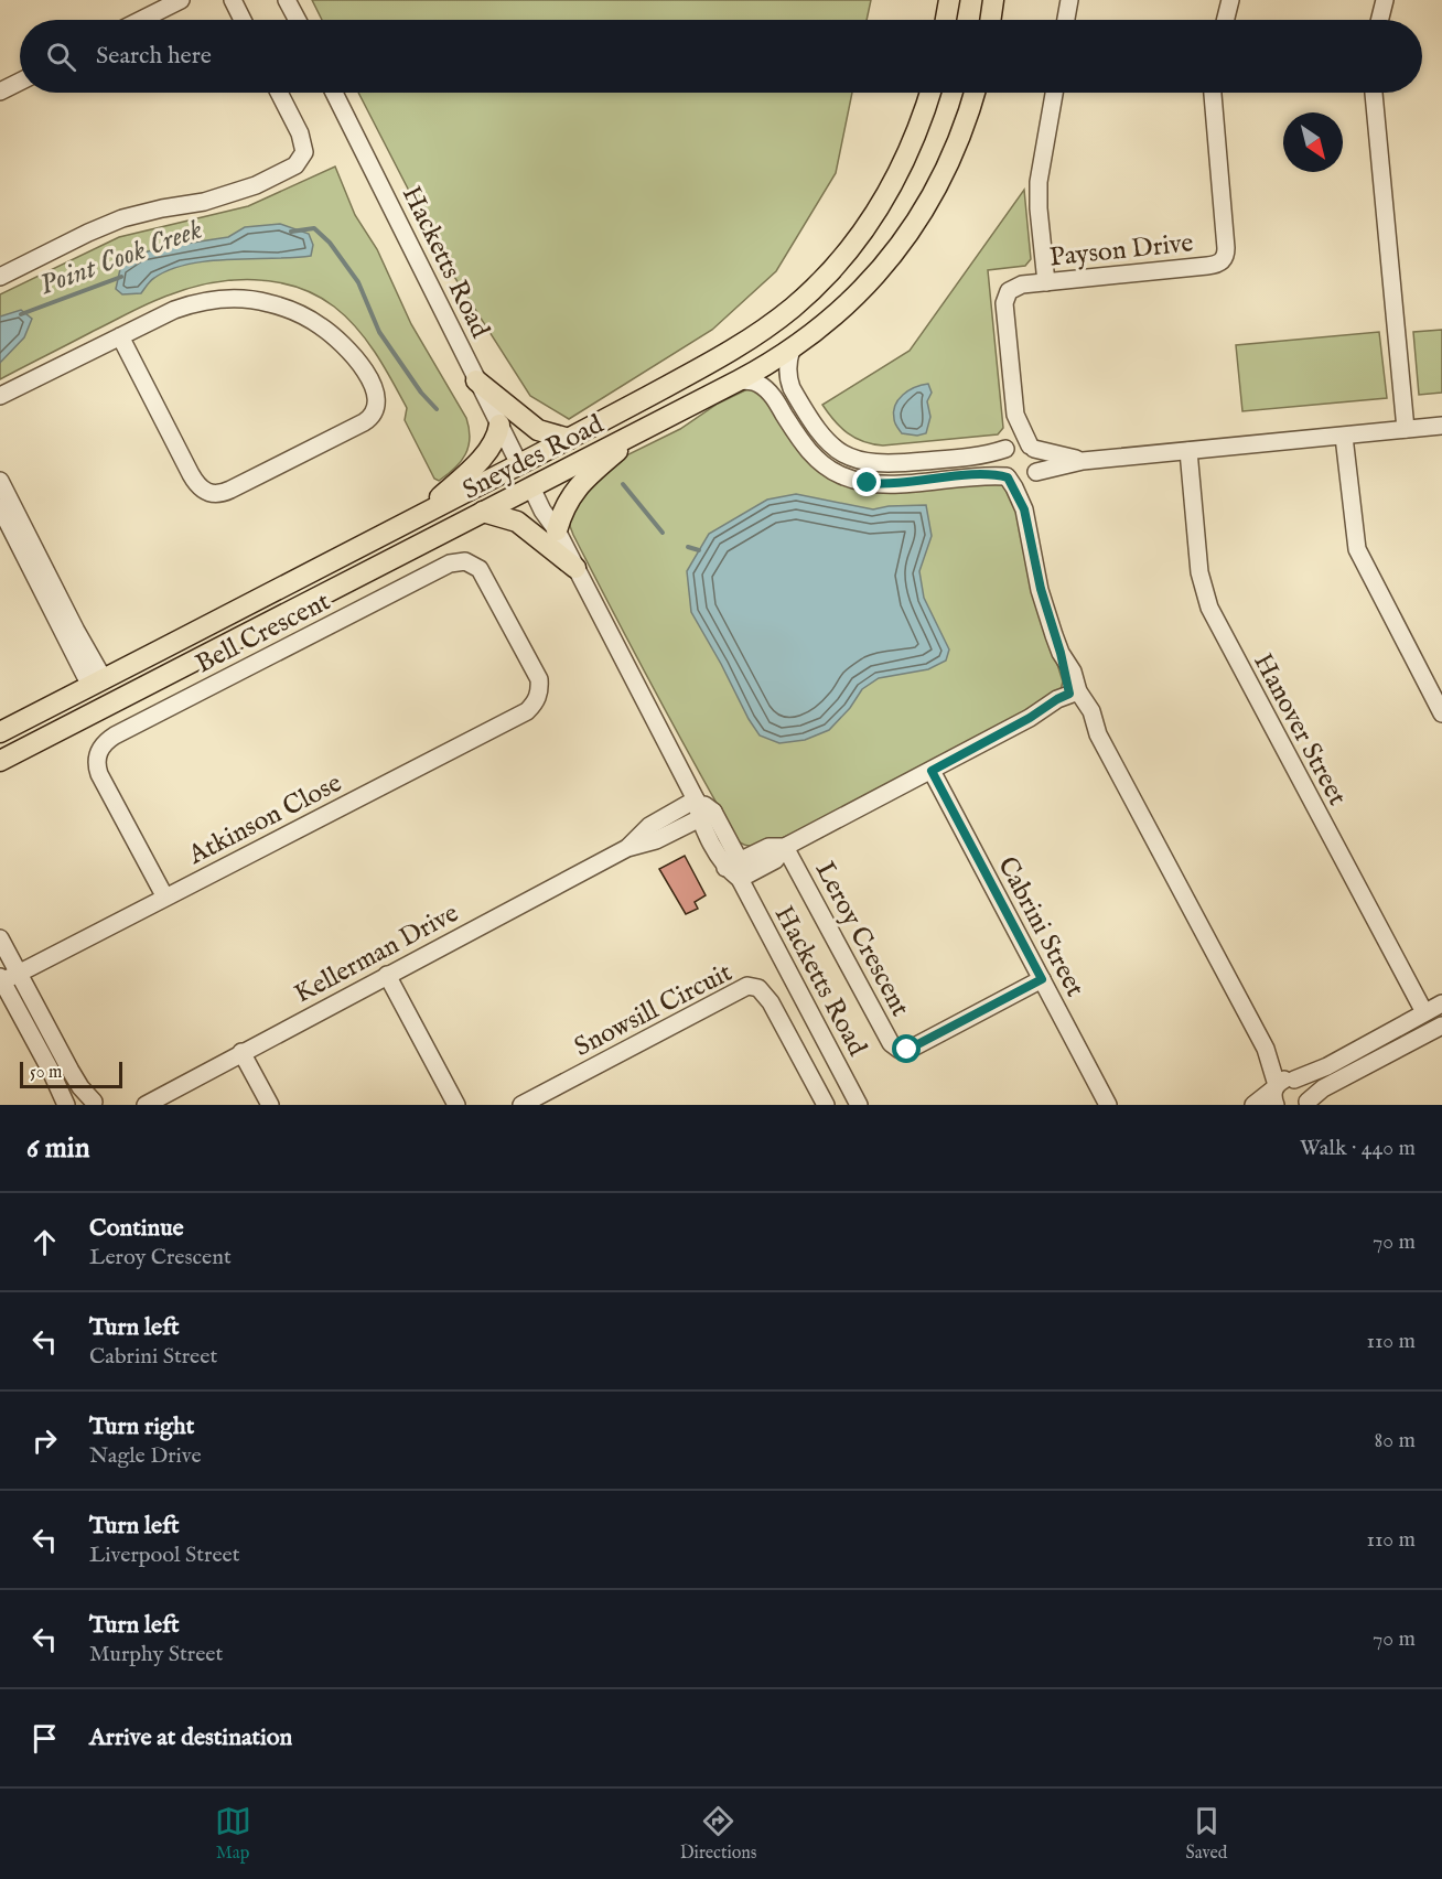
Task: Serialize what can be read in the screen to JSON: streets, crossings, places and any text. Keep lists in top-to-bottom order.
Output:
{
  "streets": {
    "main road": ["Sneydes Road"],
    "street": [
      "Payson Drive",
      "Hacketts Road",
      "Bell Crescent",
      "Hanover Street",
      "Atkinson Close",
      "Cabrini Street",
      "Leroy Crescent",
      "Kellerman Drive",
      "Snowsill Circuit"
    ]
  },
  "crossings": [
    ["Hacketts Road", "Sneydes Road"],
    ["Hacketts Road", "Kellerman Drive"],
    ["Bell Crescent", "Atkinson Close"],
    ["Cabrini Street", "Leroy Crescent"]
  ],
  "water": ["Point Cook Creek"],
  "scale_bar": "50 m",
  "north": "bottom right",
  "page": {
    "search": "Search here",
    "scale": "50 m",
    "heading": ["6 min", "Walk · 440 m"],
    "list": [
      ["Continue", "Leroy Crescent", "70 m"],
      ["Turn left", "Cabrini Street", "110 m"],
      ["Turn right", "Nagle Drive", "80 m"],
      ["Turn left", "Liverpool Street", "110 m"],
      ["Turn left", "Murphy Street", "70 m"],
      "Arrive at destination"
    ],
    "nav": ["Map", "Directions", "Saved"]
  }
}
